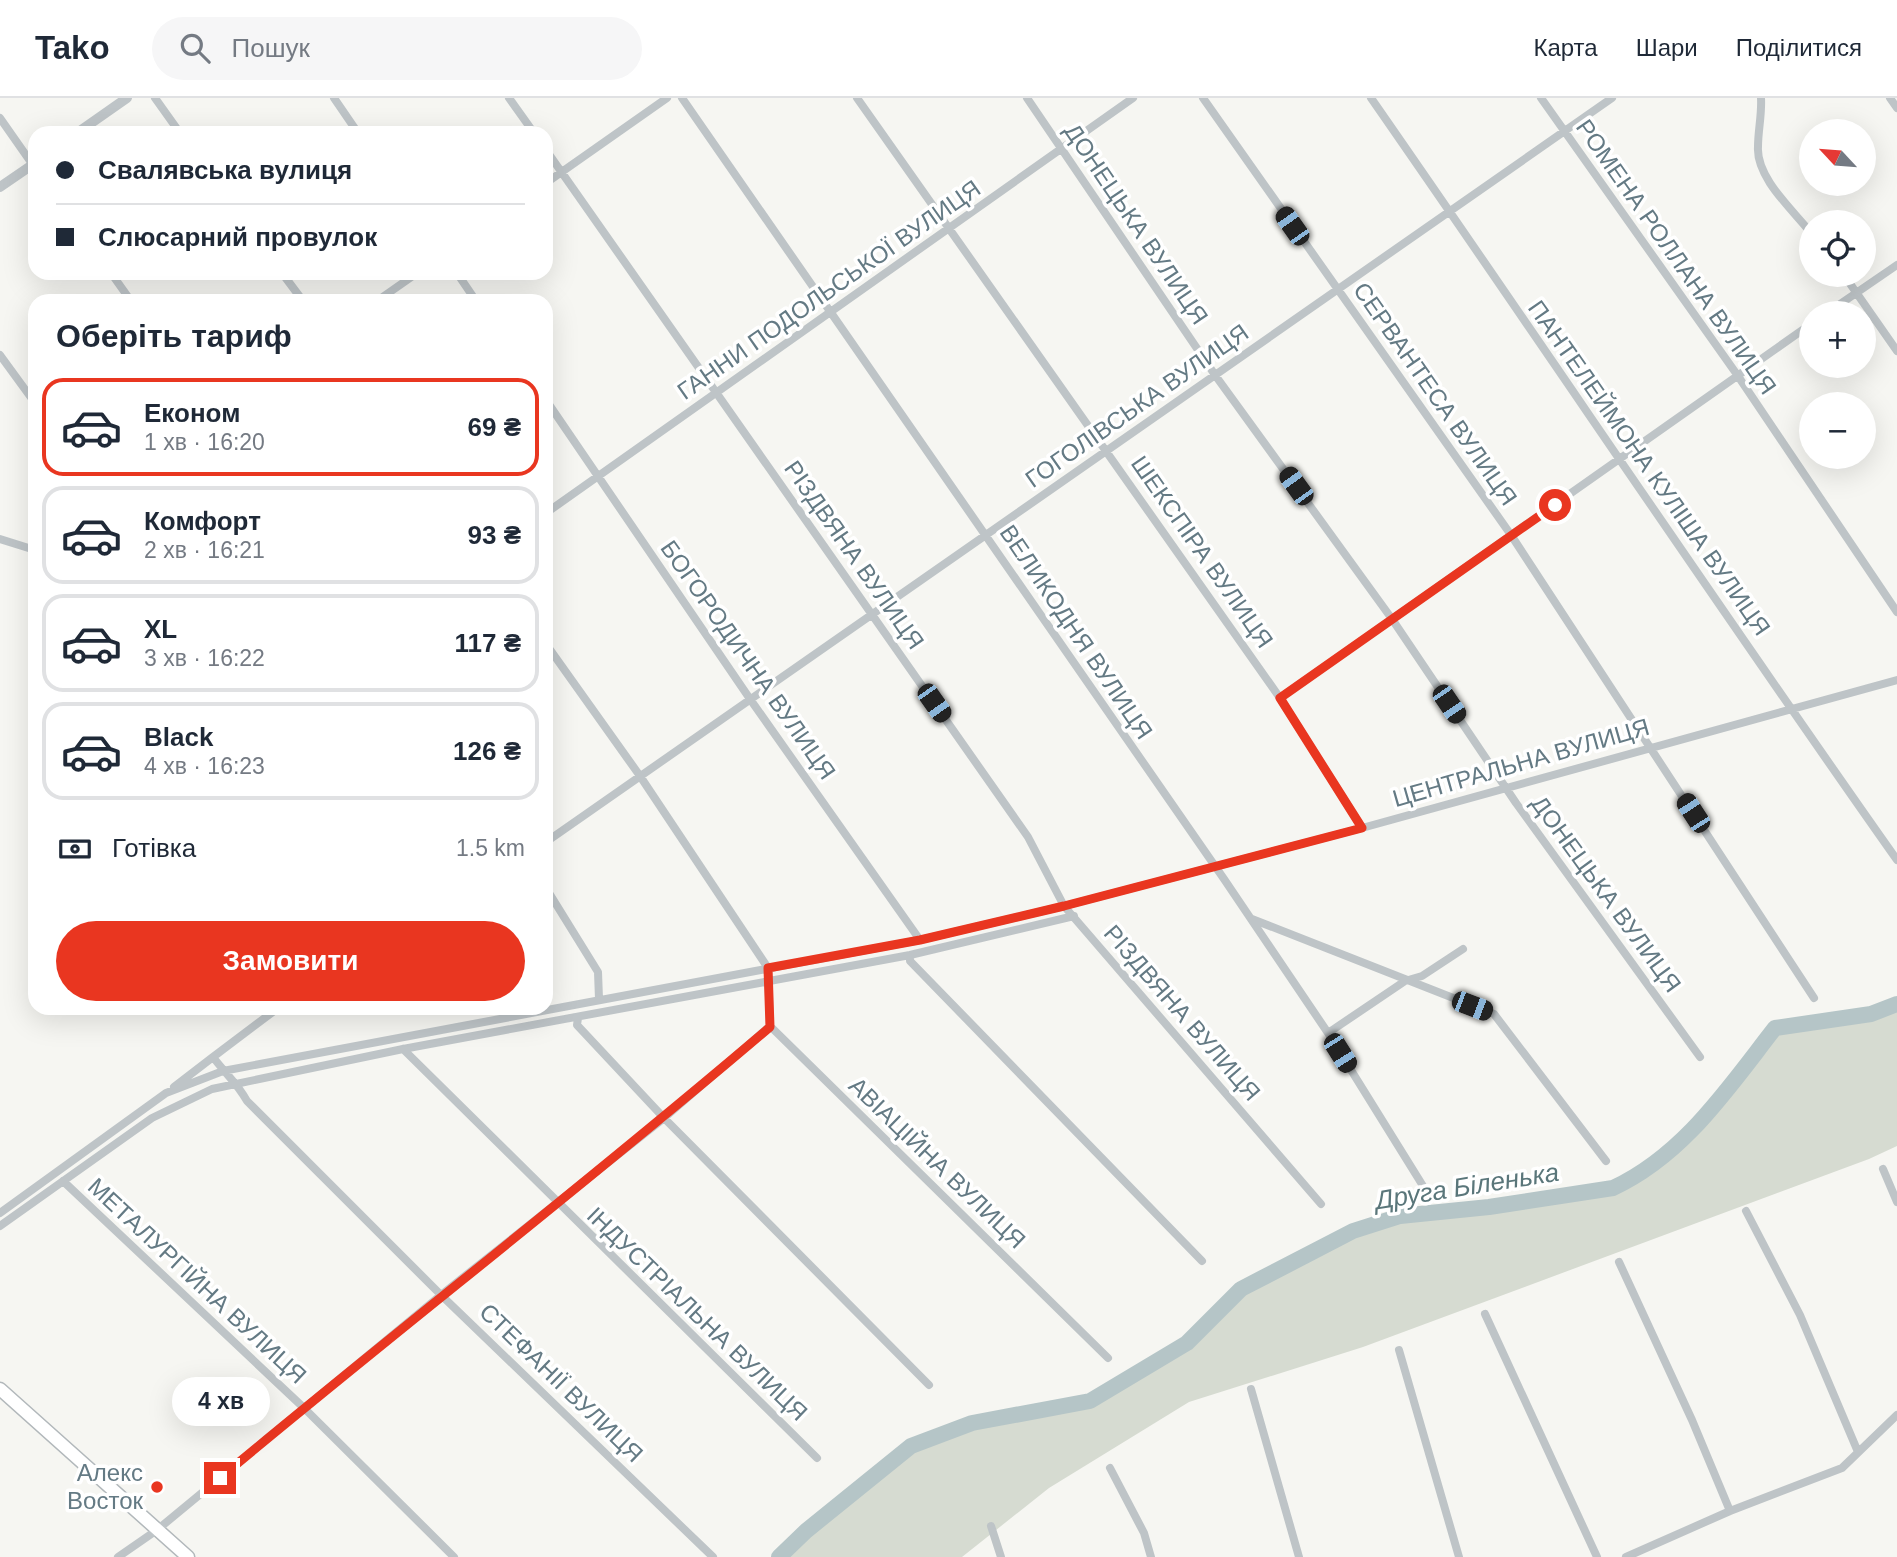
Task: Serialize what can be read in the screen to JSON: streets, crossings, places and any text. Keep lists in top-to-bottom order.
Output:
{
  "streets": {
    "street": [
      "ДОНЕЦЬКА ВУЛИЦЯ",
      "РОМЕНА РОЛЛАНА ВУЛИЦЯ",
      "ГАННИ ПОДОЛЬСЬКОЇ ВУЛИЦЯ",
      "СЕРВАНТЕСА ВУЛИЦЯ",
      "ГОГОЛІВСЬКА ВУЛИЦЯ",
      "ПАНТЕЛЕЙМОНА КУЛІША ВУЛИЦЯ",
      "ШЕКСПІРА ВУЛИЦЯ",
      "РІЗДВЯНА ВУЛИЦЯ",
      "ВЕЛИКОДНЯ ВУЛИЦЯ",
      "БОГОРОДИЧНА ВУЛИЦЯ",
      "ЦЕНТРАЛЬНА ВУЛИЦЯ",
      "АВІАЦІЙНА ВУЛИЦЯ",
      "МЕТАЛУРГІЙНА ВУЛИЦЯ",
      "ІНДУСТРІАЛЬНА ВУЛИЦЯ",
      "СТЕФАНІЇ ВУЛИЦЯ"
    ]
  },
  "crossings": [
    ["ДОНЕЦЬКА ВУЛИЦЯ", "ГАННИ ПОДОЛЬСЬКОЇ ВУЛИЦЯ"],
    ["ДОНЕЦЬКА ВУЛИЦЯ", "ГОГОЛІВСЬКА ВУЛИЦЯ"],
    ["ДОНЕЦЬКА ВУЛИЦЯ", "ЦЕНТРАЛЬНА ВУЛИЦЯ"],
    ["РОМЕНА РОЛЛАНА ВУЛИЦЯ", "ГОГОЛІВСЬКА ВУЛИЦЯ"],
    ["ГАННИ ПОДОЛЬСЬКОЇ ВУЛИЦЯ", "ШЕКСПІРА ВУЛИЦЯ"],
    ["ГАННИ ПОДОЛЬСЬКОЇ ВУЛИЦЯ", "РІЗДВЯНА ВУЛИЦЯ"],
    ["ГАННИ ПОДОЛЬСЬКОЇ ВУЛИЦЯ", "ВЕЛИКОДНЯ ВУЛИЦЯ"],
    ["ГАННИ ПОДОЛЬСЬКОЇ ВУЛИЦЯ", "БОГОРОДИЧНА ВУЛИЦЯ"],
    ["СЕРВАНТЕСА ВУЛИЦЯ", "ГОГОЛІВСЬКА ВУЛИЦЯ"],
    ["СЕРВАНТЕСА ВУЛИЦЯ", "ЦЕНТРАЛЬНА ВУЛИЦЯ"],
    ["ГОГОЛІВСЬКА ВУЛИЦЯ", "ПАНТЕЛЕЙМОНА КУЛІША ВУЛИЦЯ"],
    ["ГОГОЛІВСЬКА ВУЛИЦЯ", "ШЕКСПІРА ВУЛИЦЯ"],
    ["ГОГОЛІВСЬКА ВУЛИЦЯ", "РІЗДВЯНА ВУЛИЦЯ"],
    ["ГОГОЛІВСЬКА ВУЛИЦЯ", "ВЕЛИКОДНЯ ВУЛИЦЯ"],
    ["ГОГОЛІВСЬКА ВУЛИЦЯ", "БОГОРОДИЧНА ВУЛИЦЯ"],
    ["ПАНТЕЛЕЙМОНА КУЛІША ВУЛИЦЯ", "ЦЕНТРАЛЬНА ВУЛИЦЯ"],
    ["ШЕКСПІРА ВУЛИЦЯ", "ЦЕНТРАЛЬНА ВУЛИЦЯ"],
    ["РІЗДВЯНА ВУЛИЦЯ", "ЦЕНТРАЛЬНА ВУЛИЦЯ"],
    ["ВЕЛИКОДНЯ ВУЛИЦЯ", "ЦЕНТРАЛЬНА ВУЛИЦЯ"],
    ["БОГОРОДИЧНА ВУЛИЦЯ", "ЦЕНТРАЛЬНА ВУЛИЦЯ"],
    ["ЦЕНТРАЛЬНА ВУЛИЦЯ", "СТЕФАНІЇ ВУЛИЦЯ"]
  ],
  "water": ["Друга Біленька"],
  "places": ["Алекс Восток"],
  "north": "top left",
  "page": {
    "header": "Tako",
    "search": "Пошук",
    "nav": ["Карта", "Шари", "Поділитися"],
    "map_buttons": ["+", "−"],
    "banner": ["Свалявська вулиця", "Слюсарний провулок"],
    "heading": "Оберіть тариф",
    "list": [
      {
        "name": "Економ",
        "note": "1 хв · 16:20",
        "value": "69 ₴"
      },
      {
        "name": "Комфорт",
        "note": "2 хв · 16:21",
        "value": "93 ₴"
      },
      {
        "name": "XL",
        "note": "3 хв · 16:22",
        "value": "117 ₴"
      },
      {
        "name": "Black",
        "note": "4 хв · 16:23",
        "value": "126 ₴"
      }
    ],
    "pay": ["Готівка", "1.5 km"],
    "buttons": "Замовити",
    "bubble": "4 хв"
  }
}
